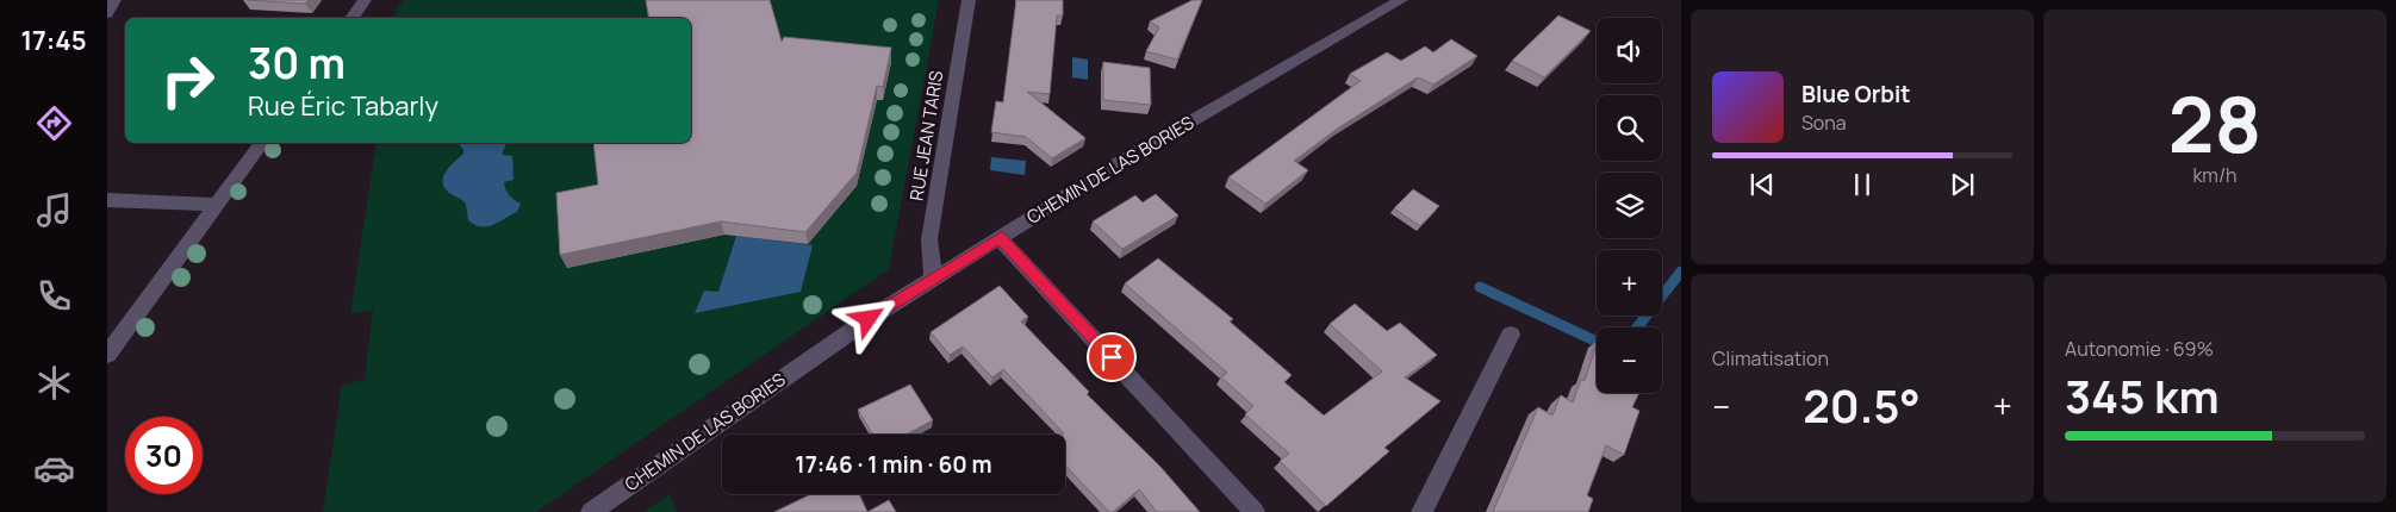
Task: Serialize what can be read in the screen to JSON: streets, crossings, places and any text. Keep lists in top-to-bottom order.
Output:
{
  "streets": {
    "street": ["RUE JEAN TARIS", "CHEMIN DE LAS BORIES"]
  },
  "crossings": [
    ["RUE JEAN TARIS", "CHEMIN DE LAS BORIES"]
  ],
  "page": {
    "tabs": "17:45",
    "tile": [
      ["28", "km/h"],
      "Climatisation",
      ["Autonomie · 69%", "345 km"]
    ],
    "map_buttons": ["+", "−"],
    "turn": ["30 m", "Rue Éric Tabarly"],
    "song": ["Blue Orbit", "Sona"],
    "heat": ["−", "20.5°", "+"],
    "limit": "30",
    "trip": "17:46 · 1 min · 60 m"
  }
}
